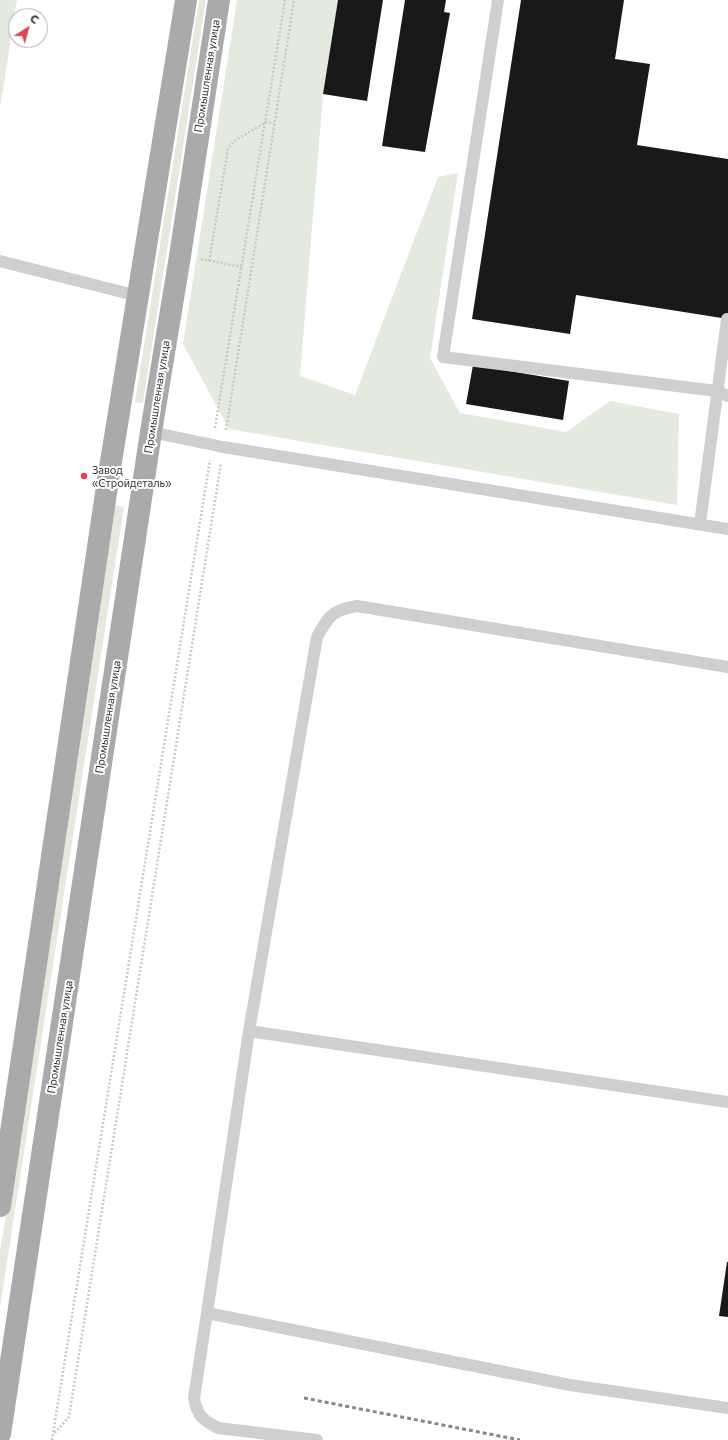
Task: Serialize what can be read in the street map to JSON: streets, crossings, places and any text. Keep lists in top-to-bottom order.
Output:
{
  "streets": {
    "main road": ["Промышленная улица"]
  },
  "places": ["Завод «Стройдеталь»"],
  "north": "top right"
}
